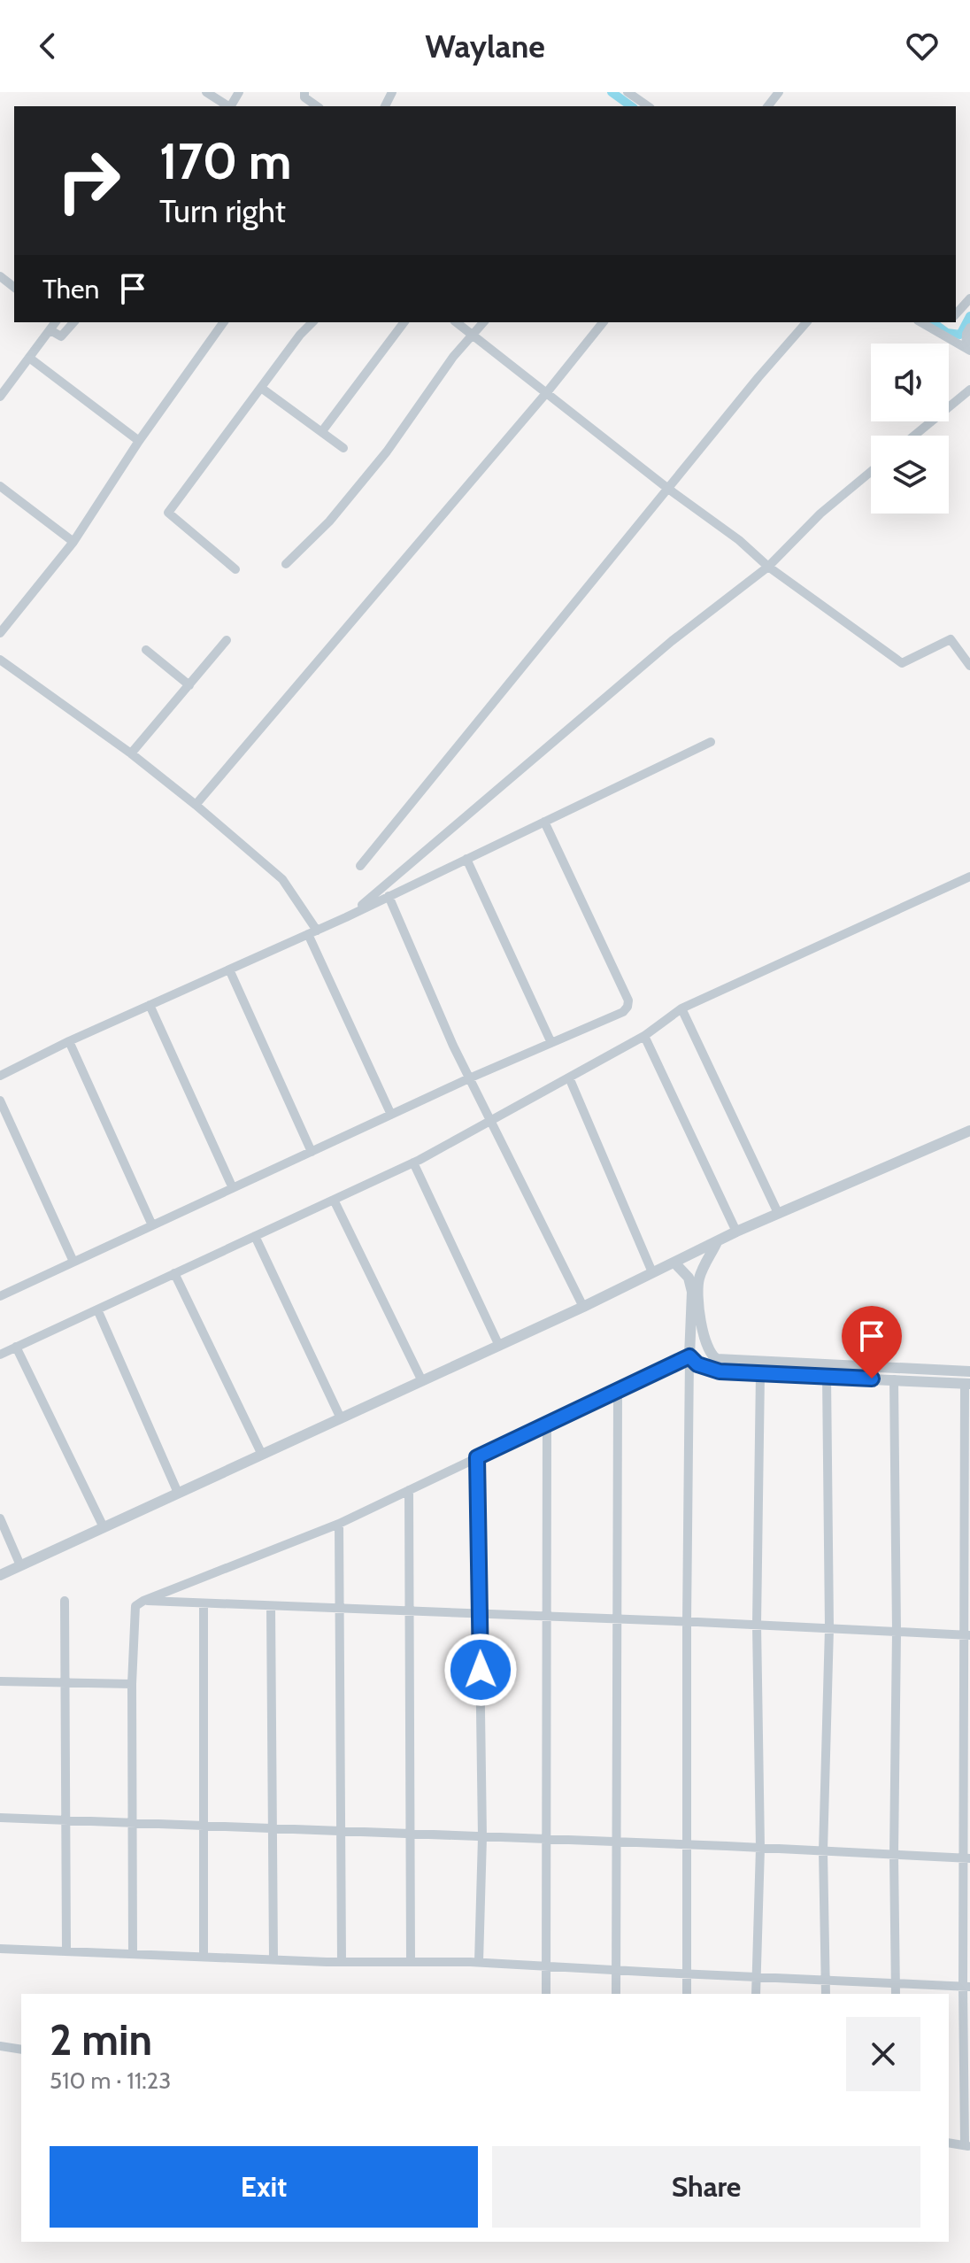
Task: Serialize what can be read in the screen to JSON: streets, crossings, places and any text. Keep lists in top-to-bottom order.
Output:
{
  "page": {
    "header": "Waylane",
    "turn": ["170 m", "Turn right"],
    "then": "Then",
    "heading": ["2 min", "510 m · 11:23"],
    "buttons": ["Exit", "Share"]
  }
}
